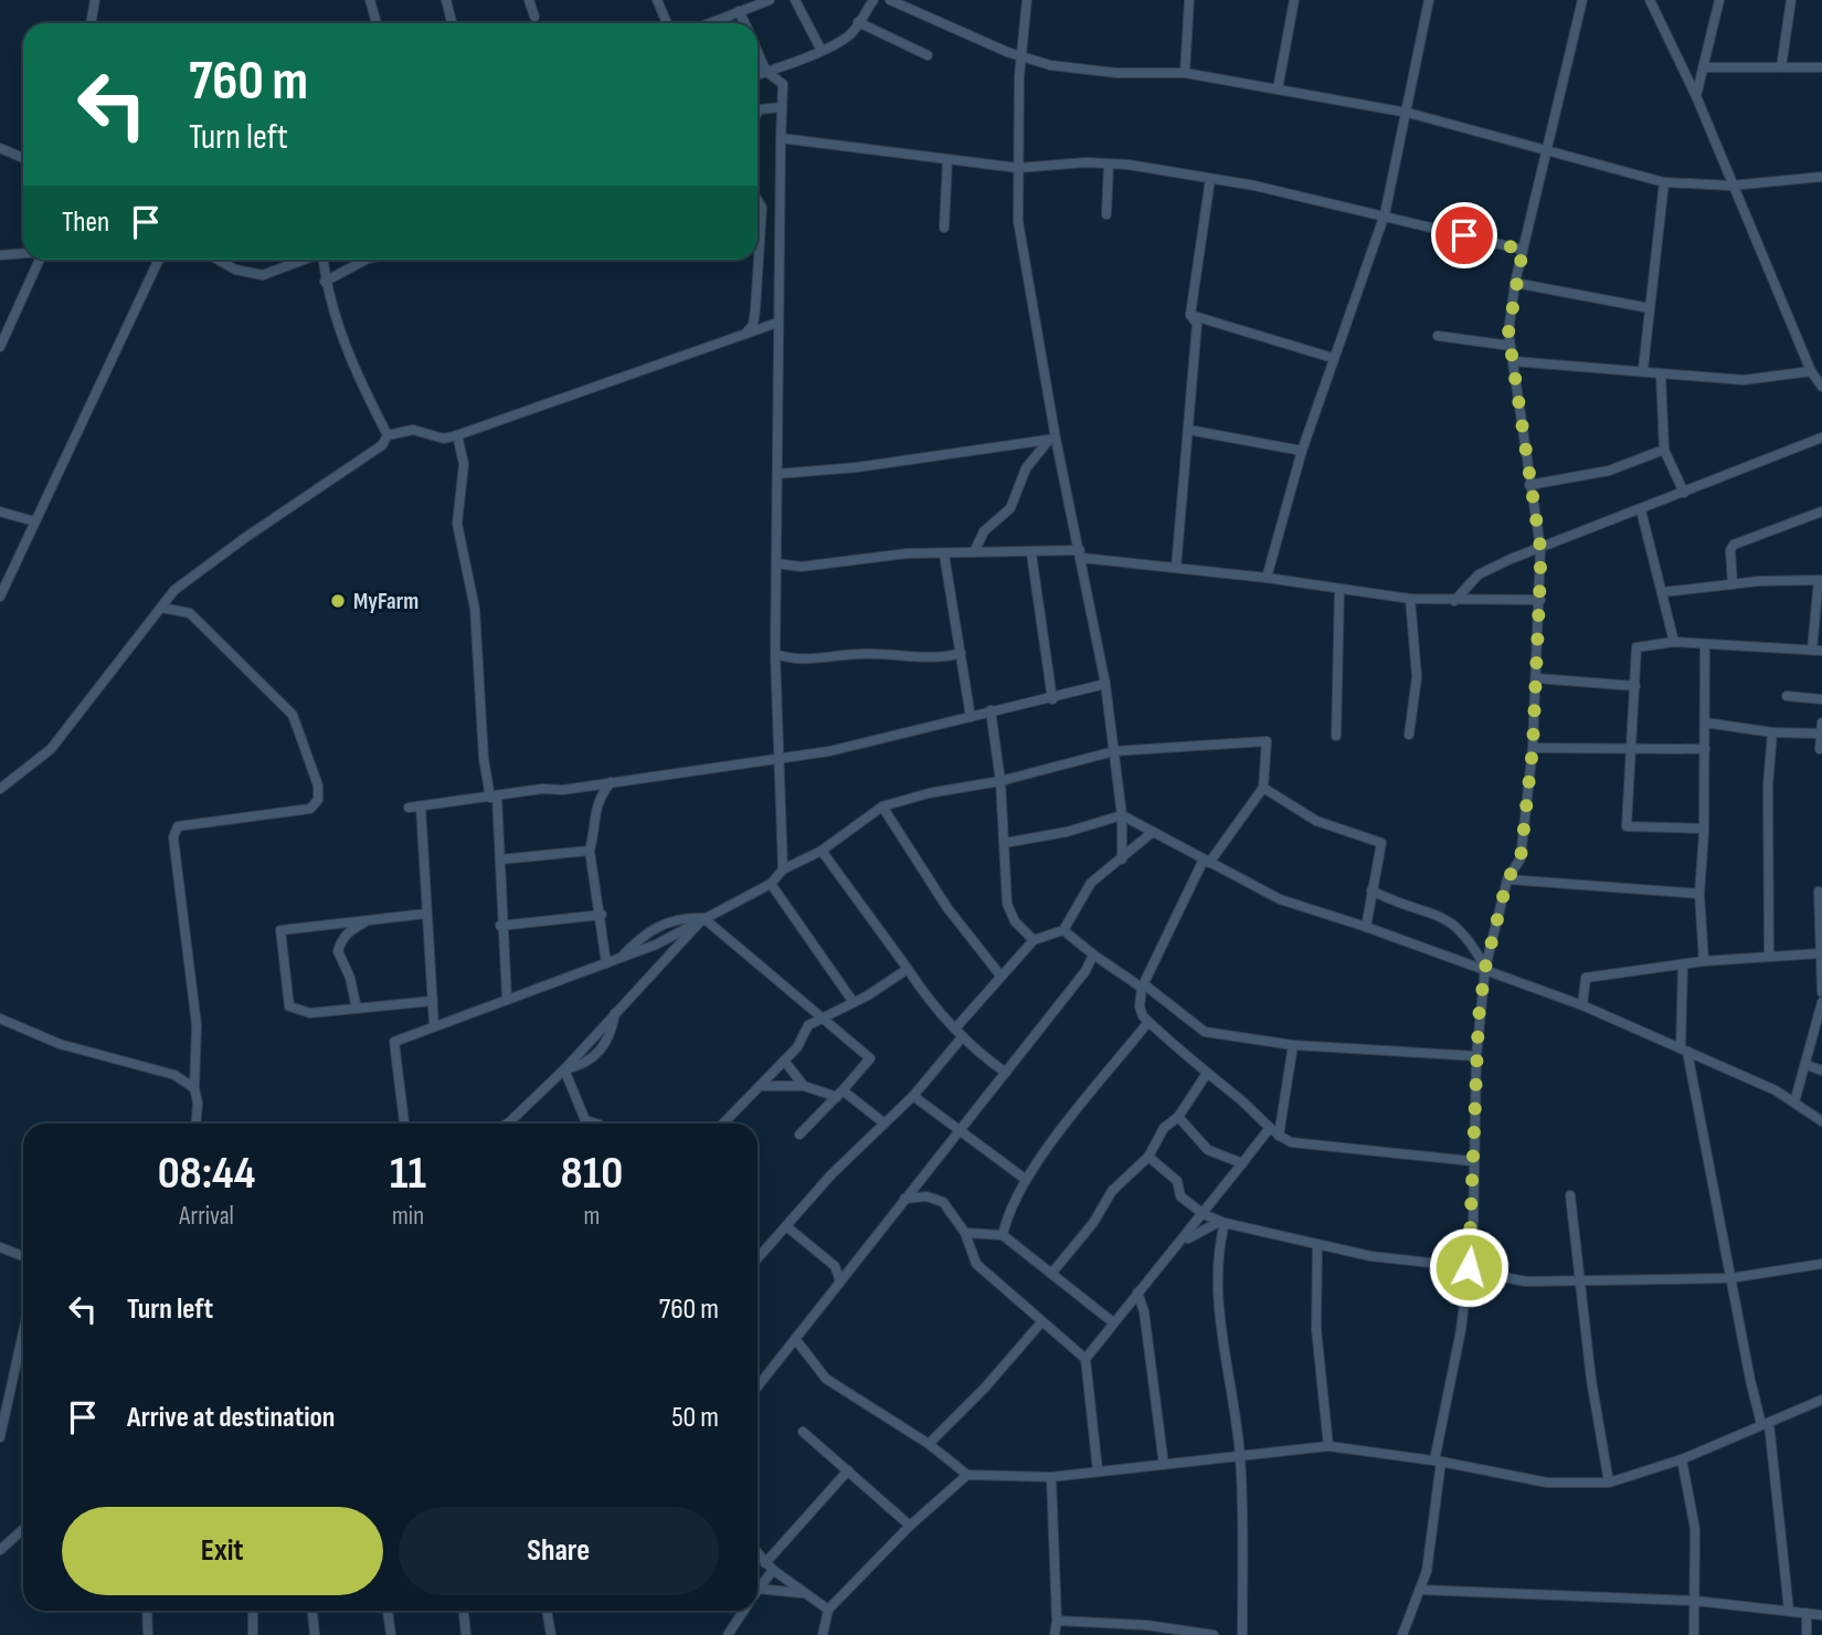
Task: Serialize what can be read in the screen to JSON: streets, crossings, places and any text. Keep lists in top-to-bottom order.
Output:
{
  "places": ["MyFarm"],
  "page": {
    "turn": ["760 m", "Turn left"],
    "then": "Then",
    "eta": [
      "08:44",
      "Arrival",
      "11",
      "min",
      "810",
      "m"
    ],
    "list": [
      {
        "name": "Turn left",
        "value": "760 m"
      },
      {
        "name": "Arrive at destination",
        "value": "50 m"
      }
    ],
    "buttons": ["Exit", "Share"]
  }
}
